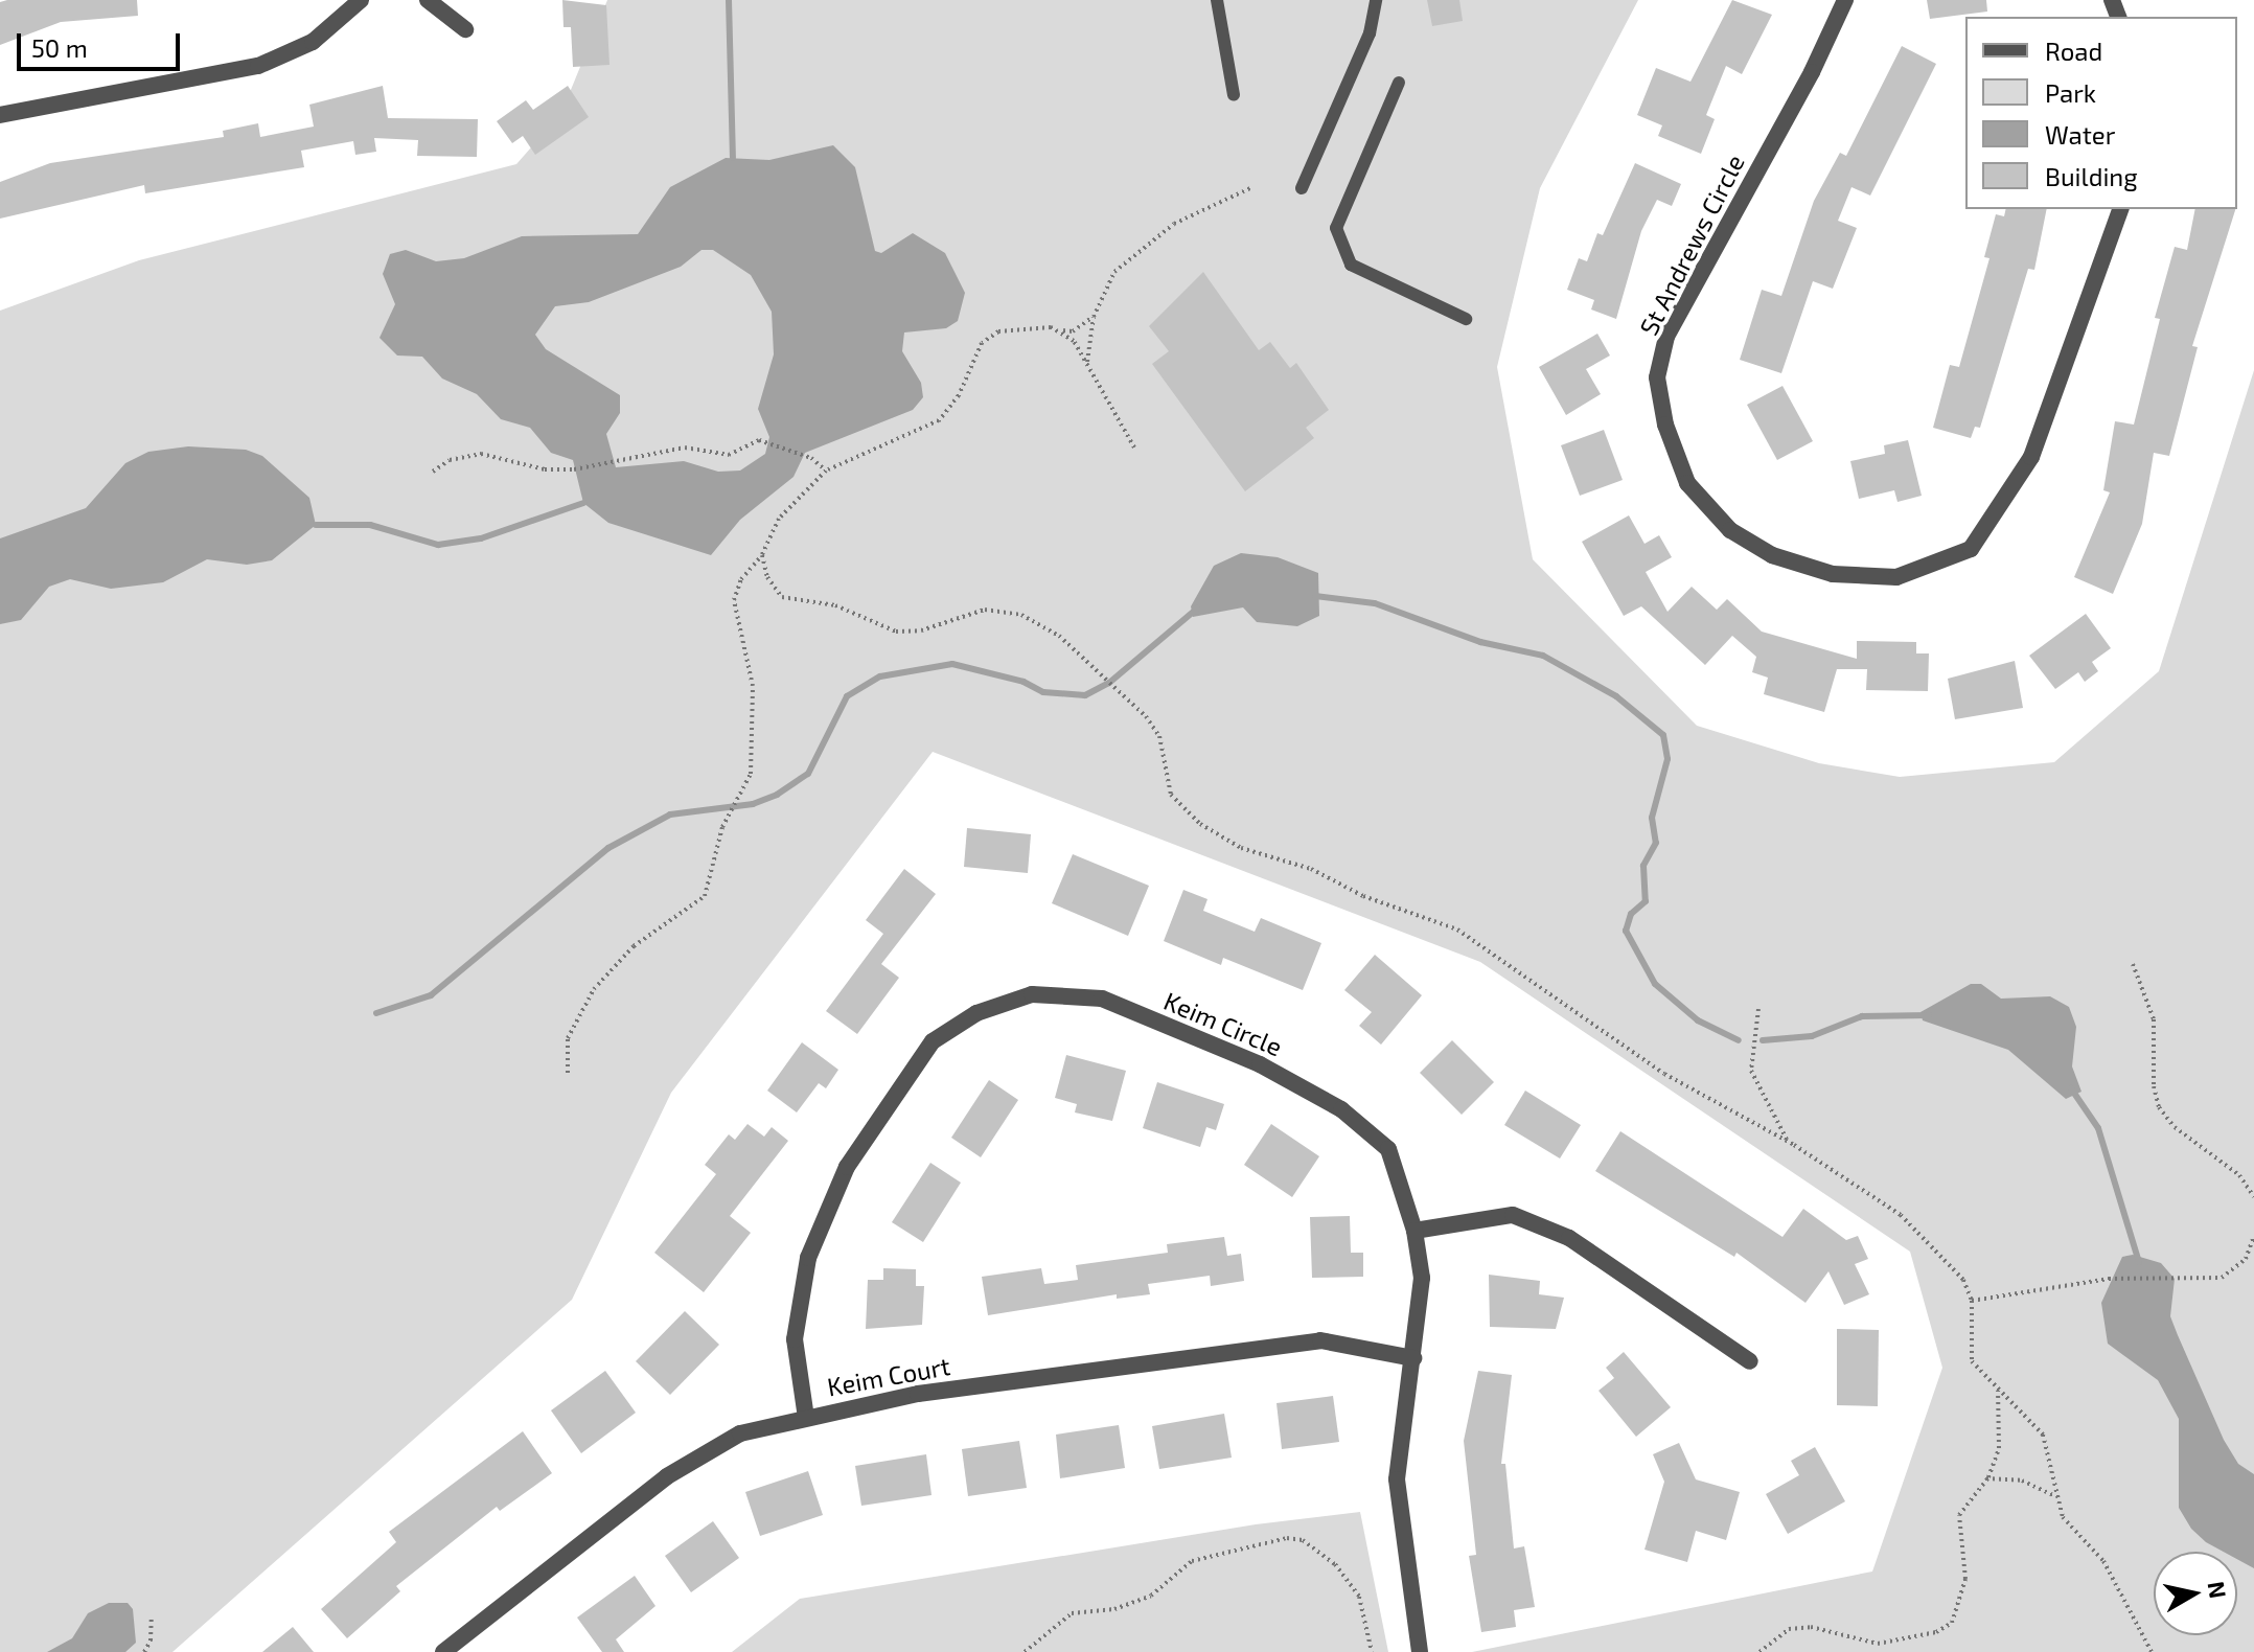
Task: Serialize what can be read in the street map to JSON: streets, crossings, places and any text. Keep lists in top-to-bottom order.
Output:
{
  "streets": {
    "street": ["St Andrews Circle", "Keim Circle", "Keim Court"]
  },
  "crossings": [
    ["Keim Circle", "Keim Court"]
  ],
  "legend": [
    "Road",
    "Park",
    "Water",
    "Building"
  ],
  "scale_bar": "50 m",
  "north": "right"
}
